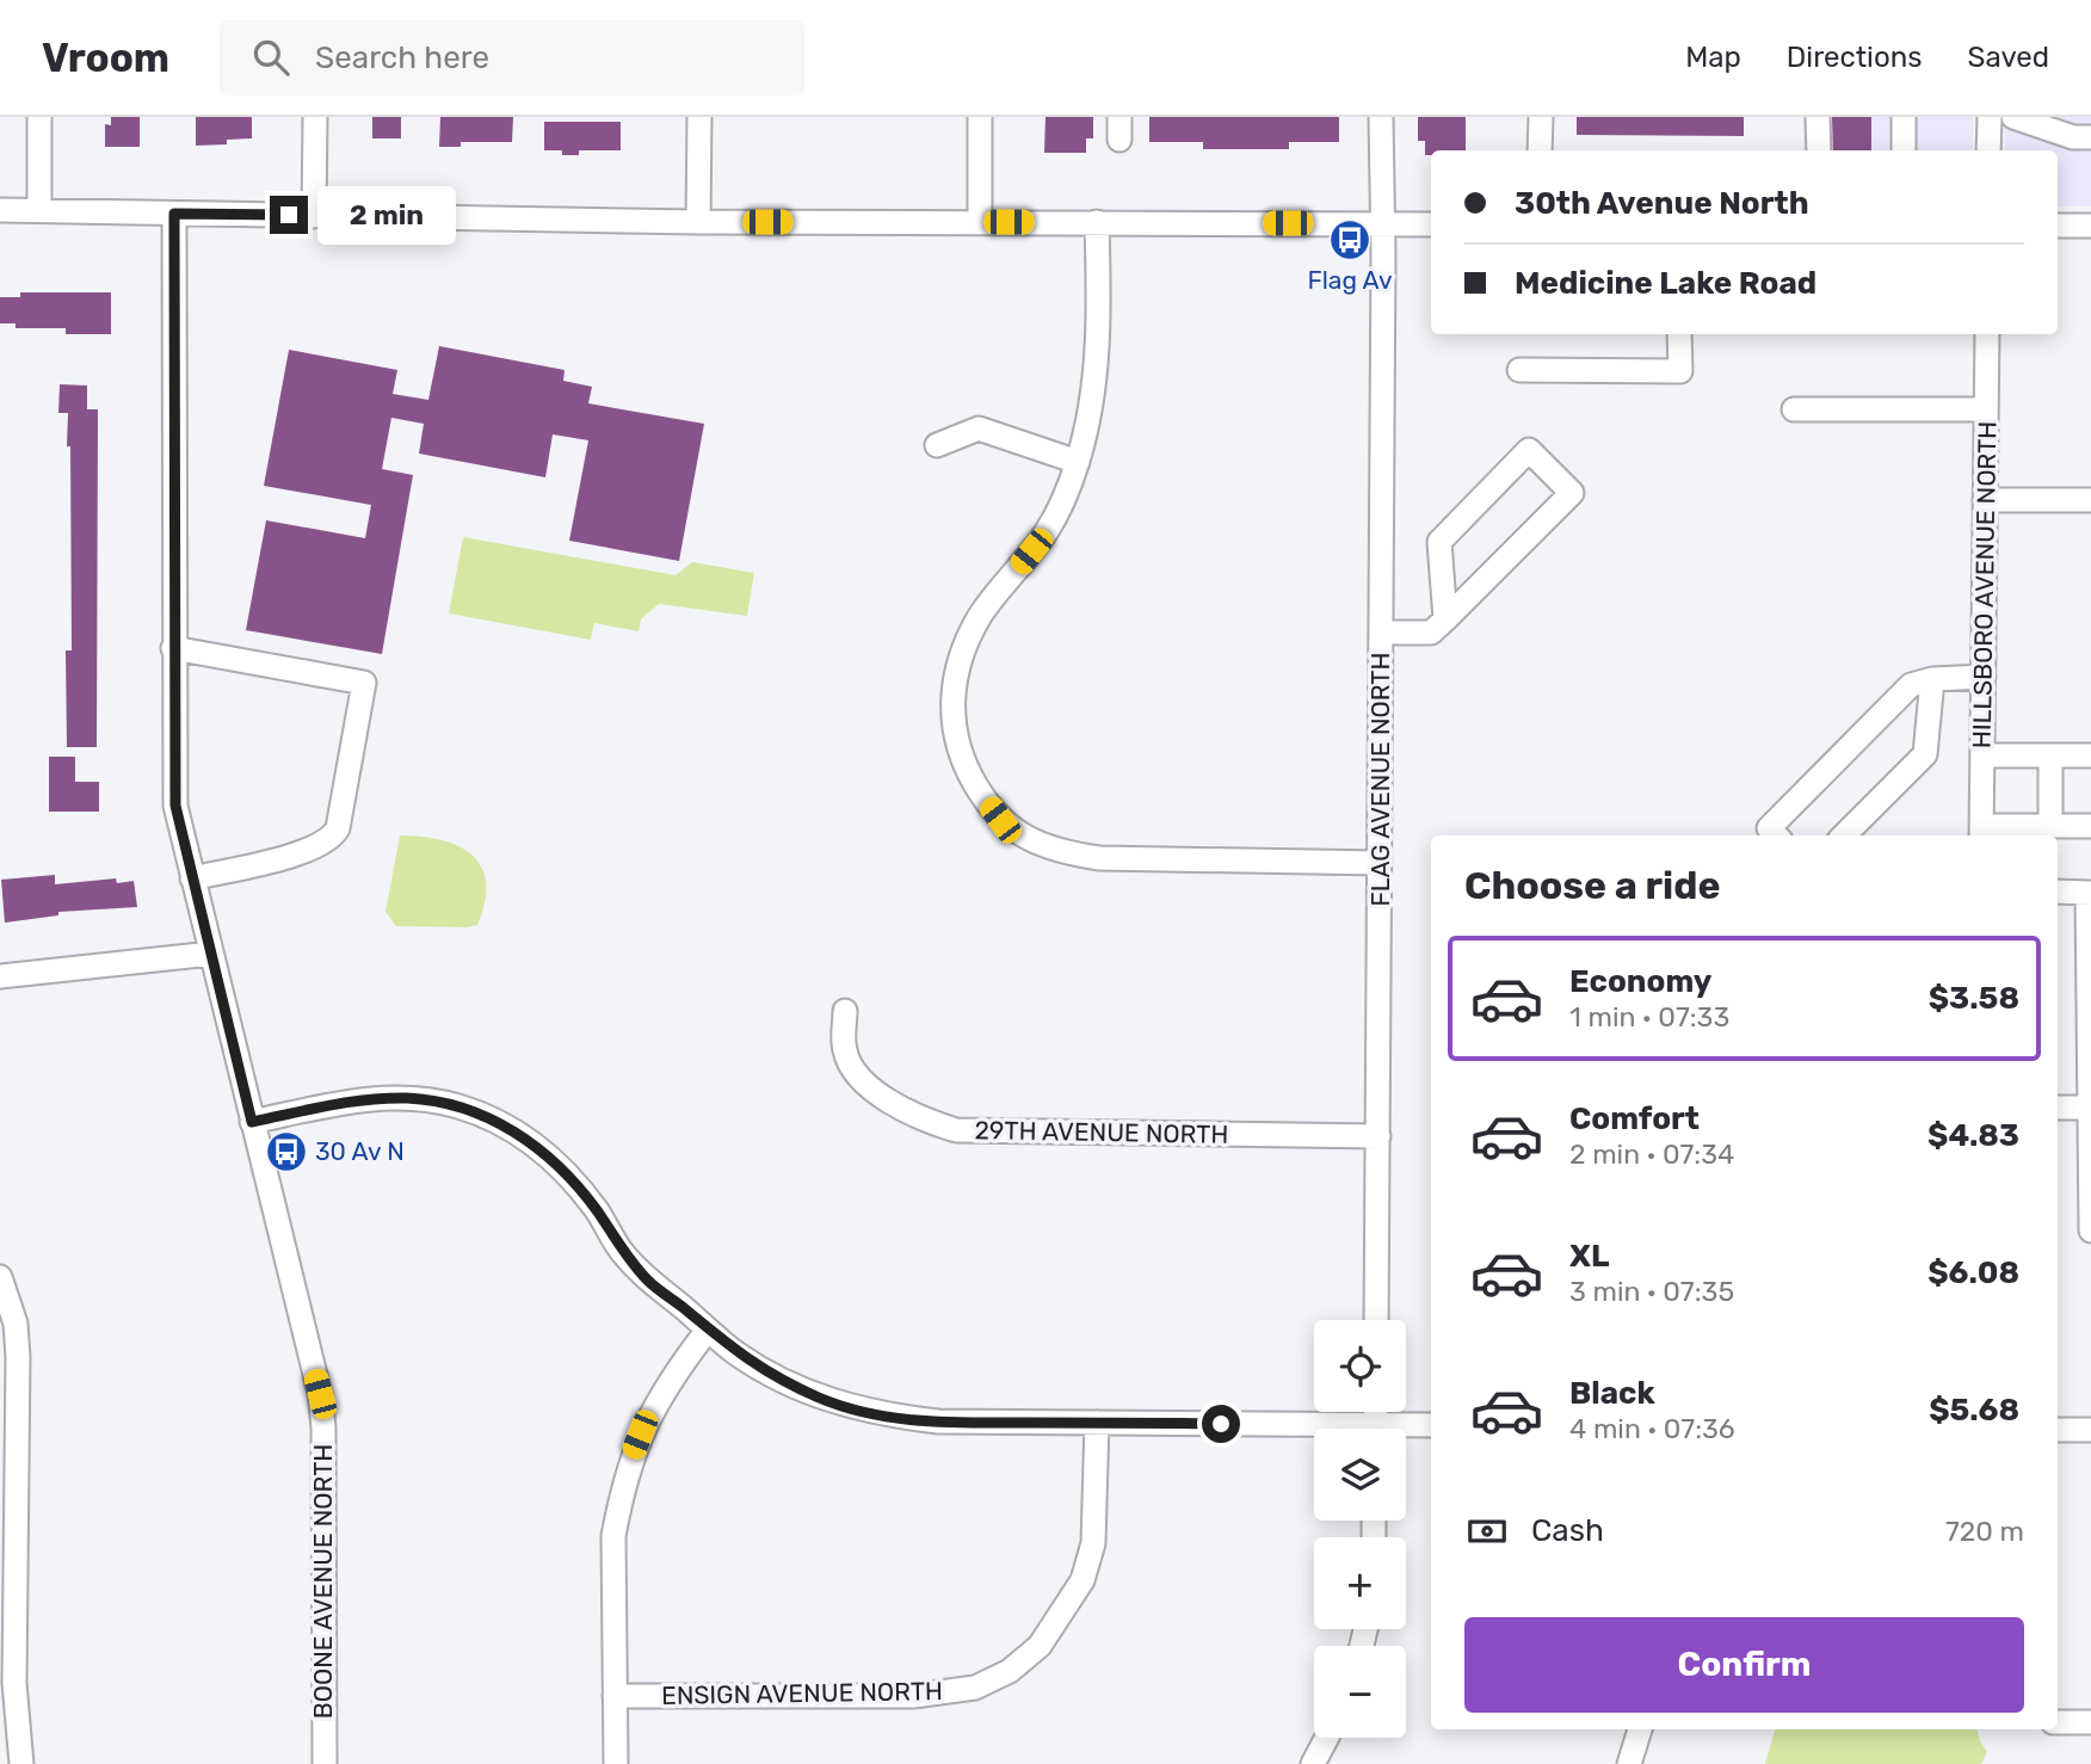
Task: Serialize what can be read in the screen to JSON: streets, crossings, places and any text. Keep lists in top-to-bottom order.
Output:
{
  "streets": {
    "street": [
      "HILLSBORO AVENUE NORTH",
      "FLAG AVENUE NORTH",
      "29TH AVENUE NORTH",
      "BOONE AVENUE NORTH",
      "ENSIGN AVENUE NORTH"
    ]
  },
  "crossings": [
    ["FLAG AVENUE NORTH", "29TH AVENUE NORTH"]
  ],
  "places": {
    "bus stop": ["Flag Av", "30 Av N"]
  },
  "page": {
    "header": "Vroom",
    "search": "Search here",
    "nav": ["Map", "Directions", "Saved"],
    "banner": ["30th Avenue North", "Medicine Lake Road"],
    "bubble": "2 min",
    "heading": "Choose a ride",
    "list": [
      {
        "name": "Economy",
        "note": "1 min · 07:33",
        "value": "$3.58"
      },
      {
        "name": "Comfort",
        "note": "2 min · 07:34",
        "value": "$4.83"
      },
      {
        "name": "XL",
        "note": "3 min · 07:35",
        "value": "$6.08"
      },
      {
        "name": "Black",
        "note": "4 min · 07:36",
        "value": "$5.68"
      }
    ],
    "map_buttons": ["+", "−"],
    "pay": ["Cash", "720 m"],
    "buttons": "Confirm"
  }
}
